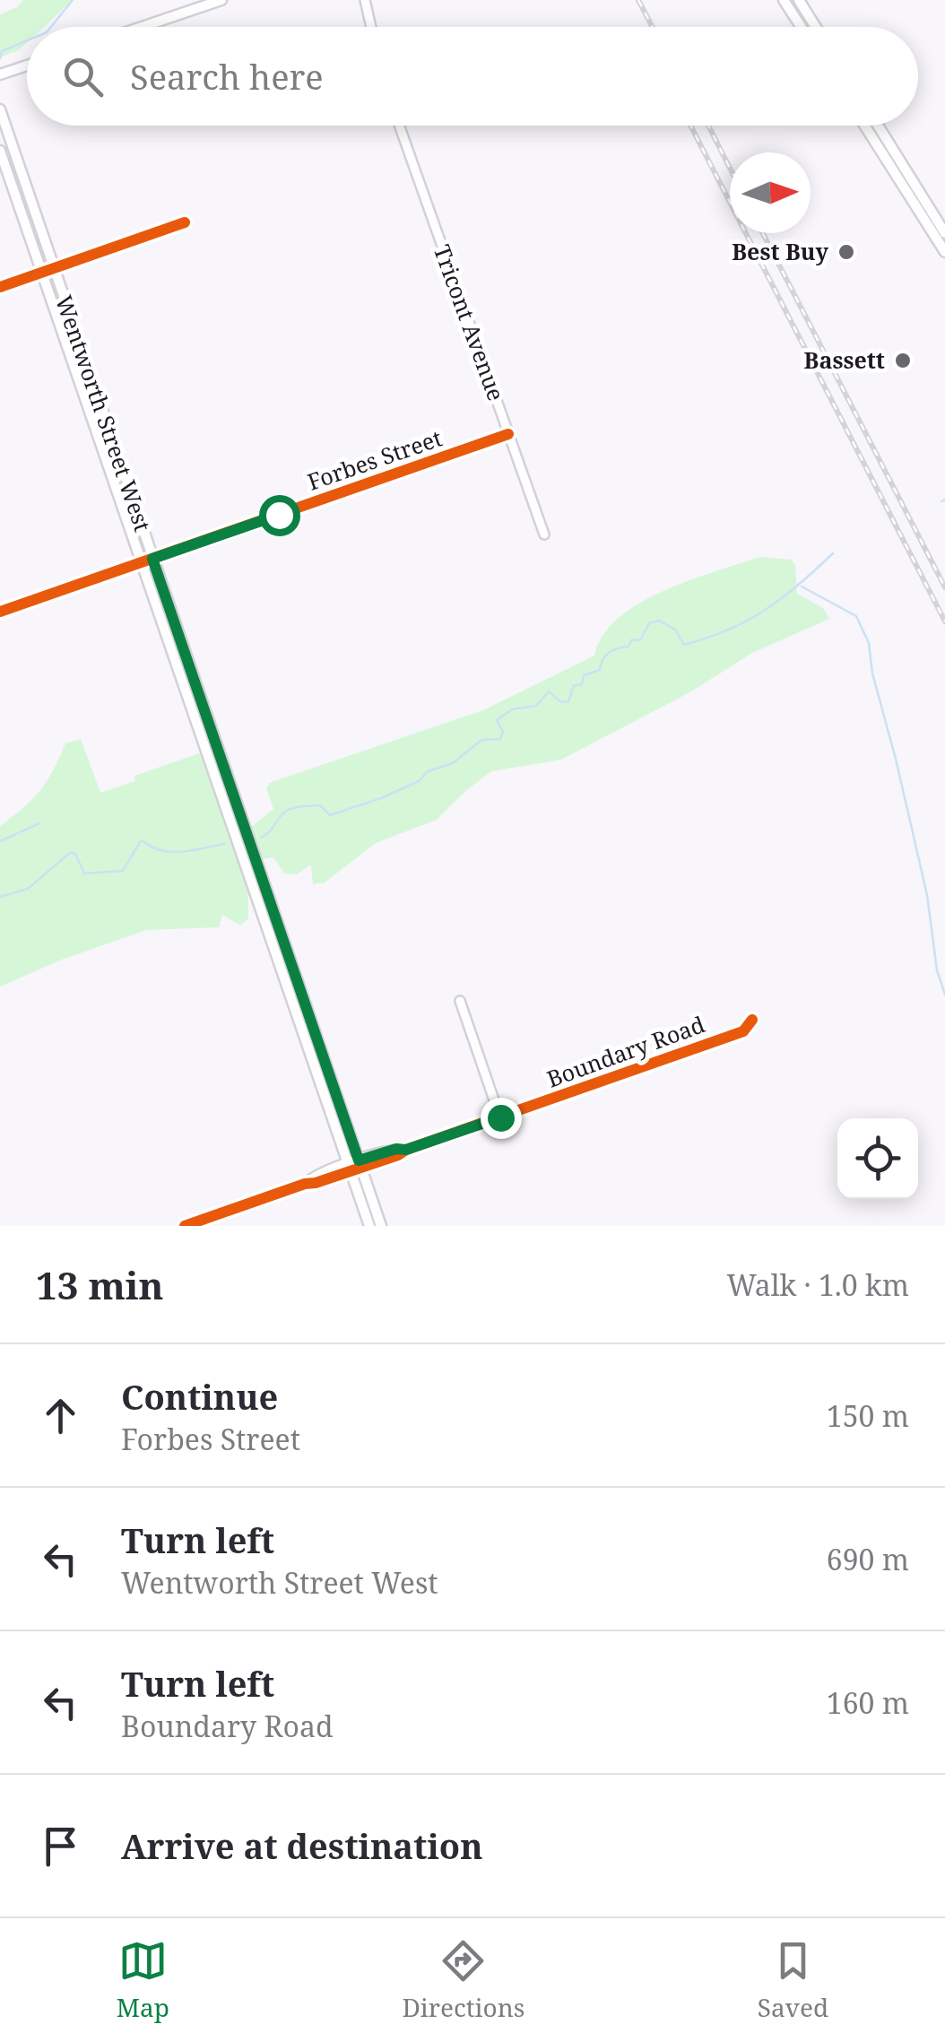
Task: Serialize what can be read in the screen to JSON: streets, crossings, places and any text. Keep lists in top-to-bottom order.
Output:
{
  "streets": {
    "main road": ["Wentworth Street West"],
    "street": ["Tricont Avenue", "Forbes Street", "Boundary Road"]
  },
  "crossings": [
    ["Tricont Avenue", "Forbes Street"],
    ["Wentworth Street West", "Forbes Street"],
    ["Wentworth Street West", "Boundary Road"]
  ],
  "places": ["Best Buy", "Bassett"],
  "north": "right",
  "page": {
    "search": "Search here",
    "heading": ["13 min", "Walk · 1.0 km"],
    "list": [
      ["Continue", "Forbes Street", "150 m"],
      ["Turn left", "Wentworth Street West", "690 m"],
      ["Turn left", "Boundary Road", "160 m"],
      "Arrive at destination"
    ],
    "nav": ["Map", "Directions", "Saved"]
  }
}
